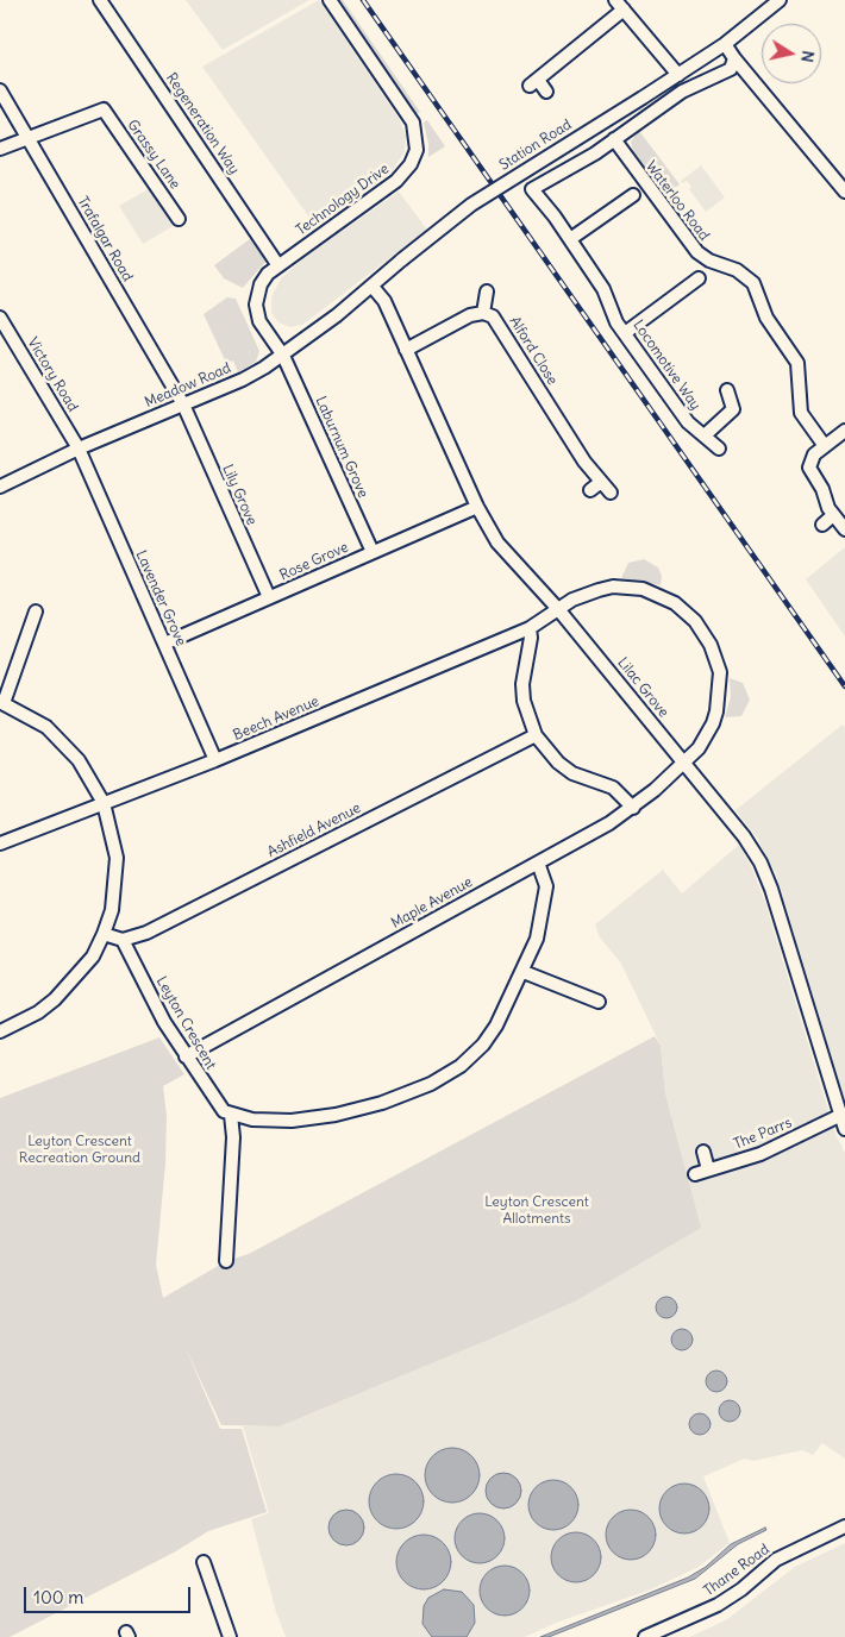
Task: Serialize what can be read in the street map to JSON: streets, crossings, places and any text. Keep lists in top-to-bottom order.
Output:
{
  "streets": {
    "street": [
      "Regeneration Way",
      "Station Road",
      "Grassy Lane",
      "Technology Drive",
      "Waterloo Road",
      "Trafalgar Road",
      "Alford Close",
      "Locomotive Way",
      "Victory Road",
      "Meadow Road",
      "Laburnum Grove",
      "Lily Grove",
      "Rose Grove",
      "Lavender Grove",
      "Lilac Grove",
      "Beech Avenue",
      "Ashfield Avenue",
      "Maple Avenue",
      "Leyton Crescent",
      "The Parrs",
      "Thane Road"
    ]
  },
  "crossings": [
    ["Regeneration Way", "Technology Drive"],
    ["Station Road", "Meadow Road"],
    ["Station Road", "Lilac Grove"],
    ["Grassy Lane", "Trafalgar Road"],
    ["Technology Drive", "Meadow Road"],
    ["Technology Drive", "Laburnum Grove"],
    ["Waterloo Road", "Locomotive Way"],
    ["Trafalgar Road", "Meadow Road"],
    ["Trafalgar Road", "Lily Grove"],
    ["Victory Road", "Meadow Road"],
    ["Victory Road", "Lavender Grove"],
    ["Meadow Road", "Laburnum Grove"],
    ["Meadow Road", "Lily Grove"],
    ["Meadow Road", "Lavender Grove"],
    ["Meadow Road", "Lilac Grove"],
    ["Laburnum Grove", "Rose Grove"],
    ["Lily Grove", "Rose Grove"],
    ["Rose Grove", "Lavender Grove"],
    ["Rose Grove", "Lilac Grove"],
    ["Lavender Grove", "Beech Avenue"],
    ["Lilac Grove", "Beech Avenue"],
    ["Lilac Grove", "Maple Avenue"],
    ["Lilac Grove", "The Parrs"],
    ["Beech Avenue", "Maple Avenue"],
    ["Ashfield Avenue", "Leyton Crescent"],
    ["Maple Avenue", "Leyton Crescent"]
  ],
  "parks": ["Leyton Crescent Recreation Ground", "Leyton Crescent Allotments"],
  "scale_bar": "100 m",
  "north": "right"
}
